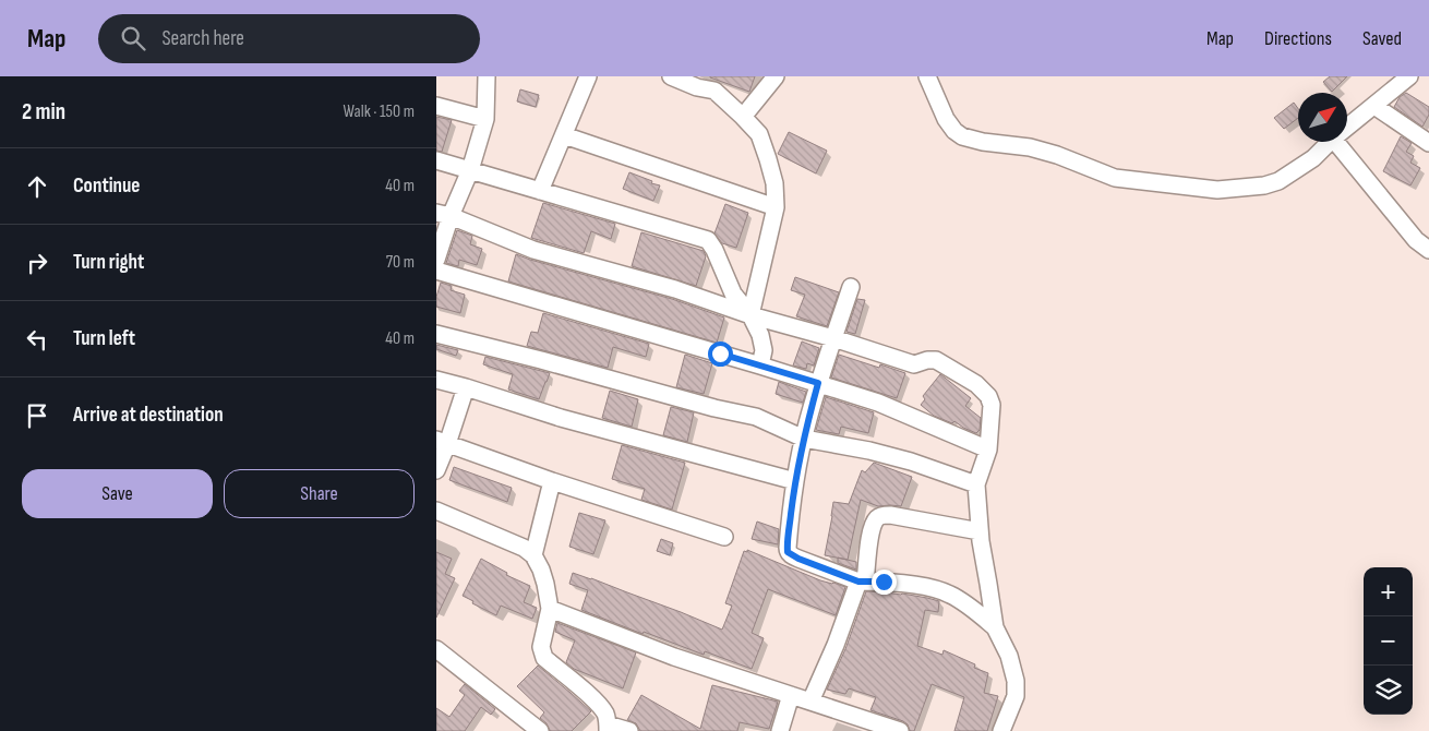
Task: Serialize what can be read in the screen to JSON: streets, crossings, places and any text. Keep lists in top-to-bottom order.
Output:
{
  "north": "top right",
  "page": {
    "header": "Map",
    "search": "Search here",
    "nav": ["Map", "Directions", "Saved"],
    "heading": ["2 min", "Walk · 150 m"],
    "list": [
      ["Continue", "40 m"],
      ["Turn right", "70 m"],
      ["Turn left", "40 m"],
      "Arrive at destination"
    ],
    "buttons": ["Save", "Share"],
    "map_buttons": ["+", "−"]
  }
}
